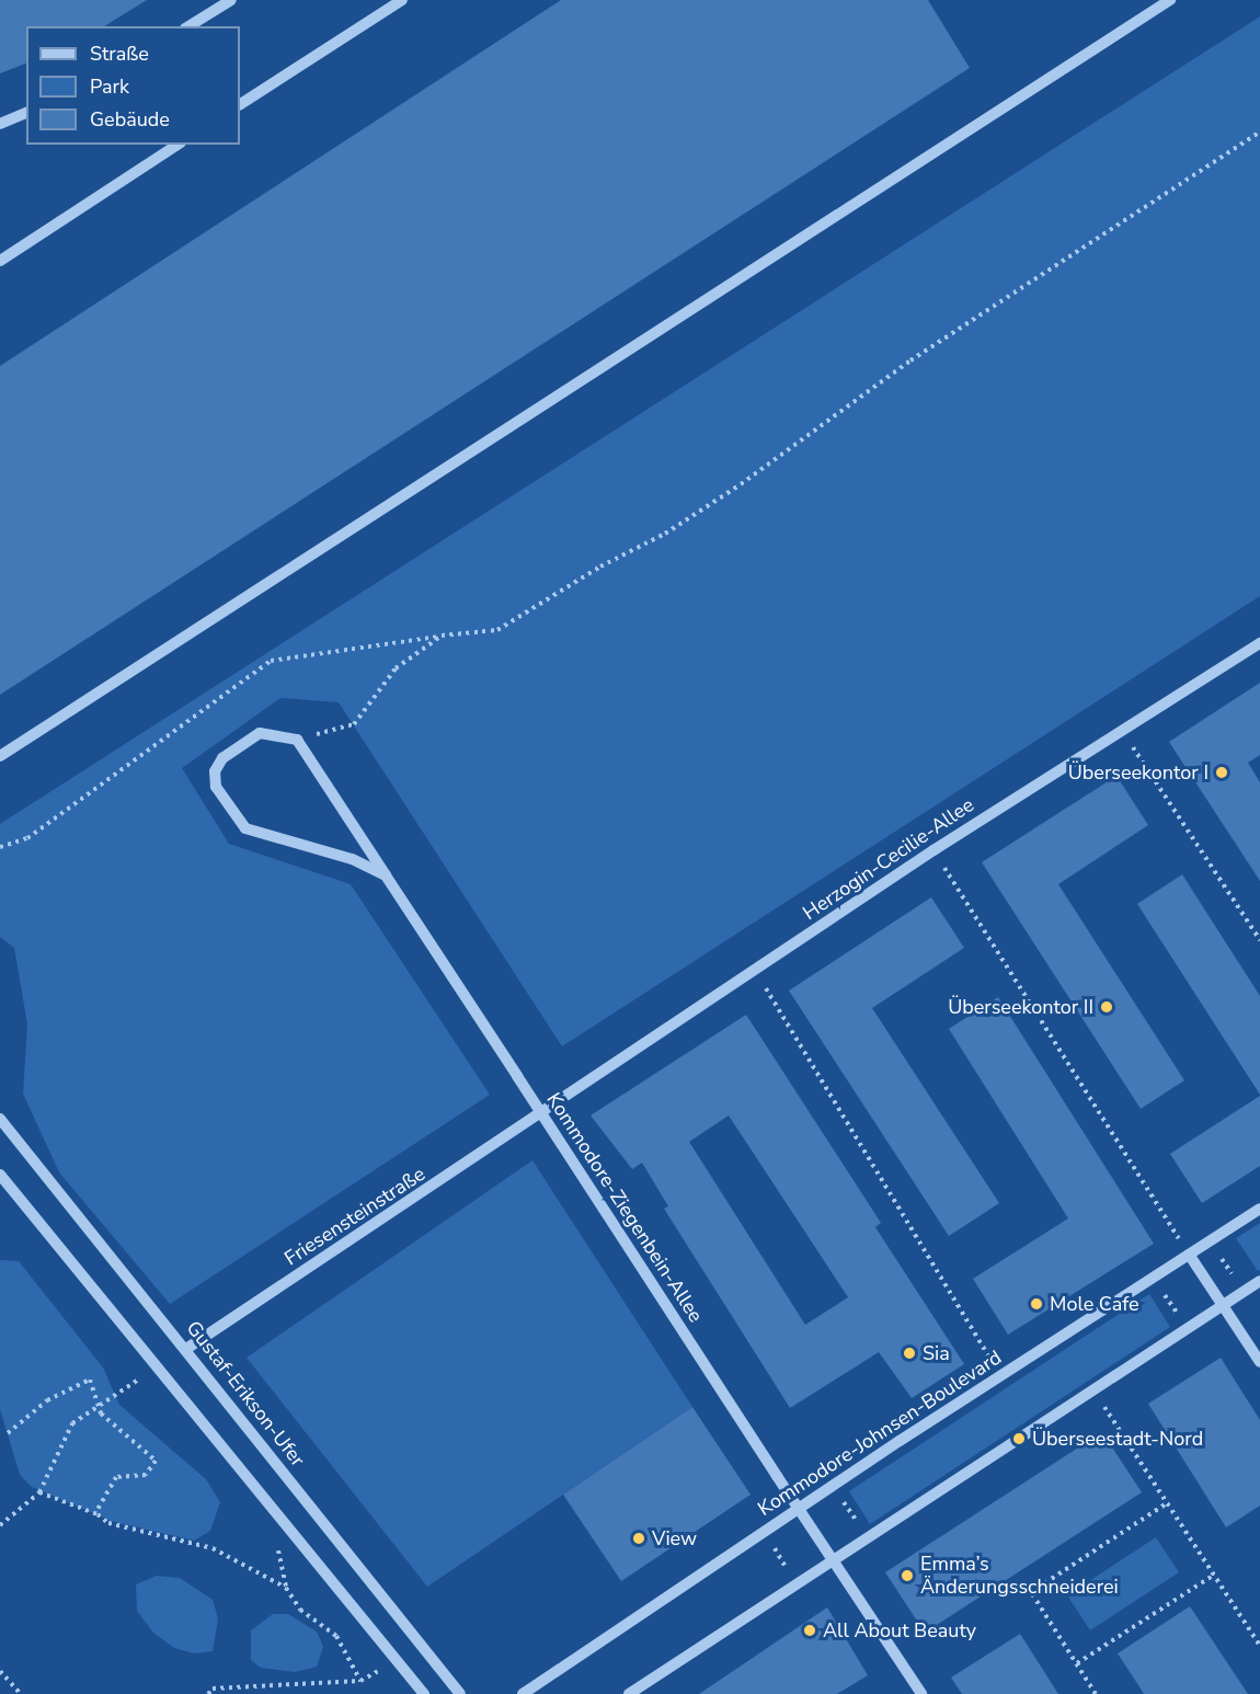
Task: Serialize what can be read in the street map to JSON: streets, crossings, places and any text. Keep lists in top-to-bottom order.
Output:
{
  "streets": {
    "street": [
      "Herzogin-Cecilie-Allee",
      "Kommodore-Ziegenbein-Allee",
      "Friesensteinstraße",
      "Gustaf-Erikson-Ufer",
      "Kommodore-Johnsen-Boulevard"
    ]
  },
  "crossings": [
    ["Herzogin-Cecilie-Allee", "Kommodore-Ziegenbein-Allee"],
    ["Herzogin-Cecilie-Allee", "Friesensteinstraße"],
    ["Kommodore-Ziegenbein-Allee", "Friesensteinstraße"],
    ["Kommodore-Ziegenbein-Allee", "Kommodore-Johnsen-Boulevard"],
    ["Friesensteinstraße", "Gustaf-Erikson-Ufer"]
  ],
  "places": [
    "Überseekontor I",
    "Überseekontor II",
    "Mole Cafe",
    "Sia",
    "Überseestadt-Nord",
    "View",
    "Emma’s Änderungsschneiderei",
    "All About Beauty"
  ],
  "legend": ["Straße", "Park", "Gebäude"]
}
